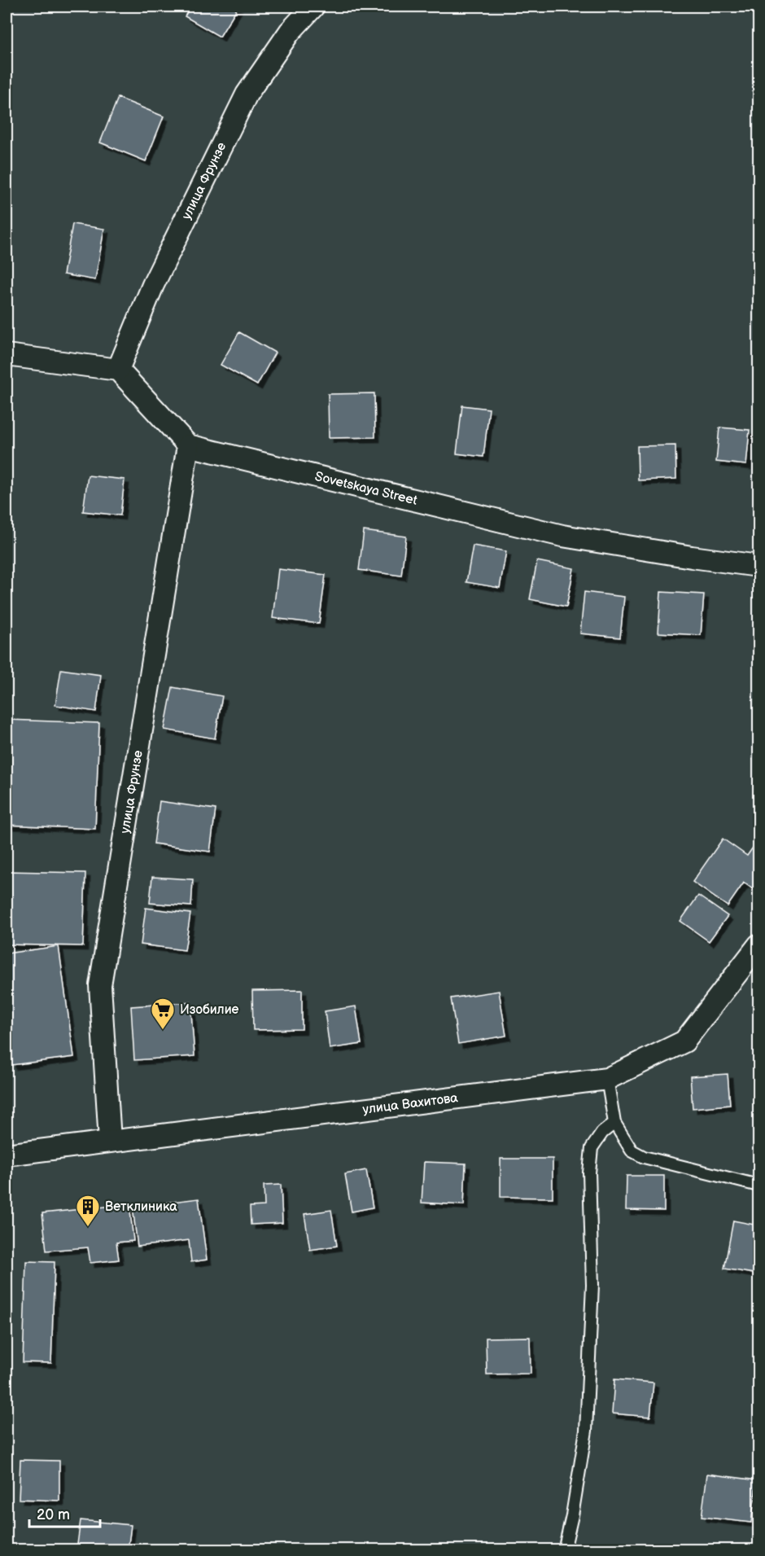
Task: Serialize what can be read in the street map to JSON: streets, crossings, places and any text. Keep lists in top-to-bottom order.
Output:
{
  "streets": {
    "street": ["улица Фрунзе", "Sovetskaya Street", "улица Вахитова"]
  },
  "crossings": [
    ["улица Фрунзе", "Sovetskaya Street"],
    ["улица Фрунзе", "улица Вахитова"]
  ],
  "places": {
    "supermarket": ["Изобилие"],
    "building": ["Ветклиника"]
  },
  "scale_bar": "20 m"
}
